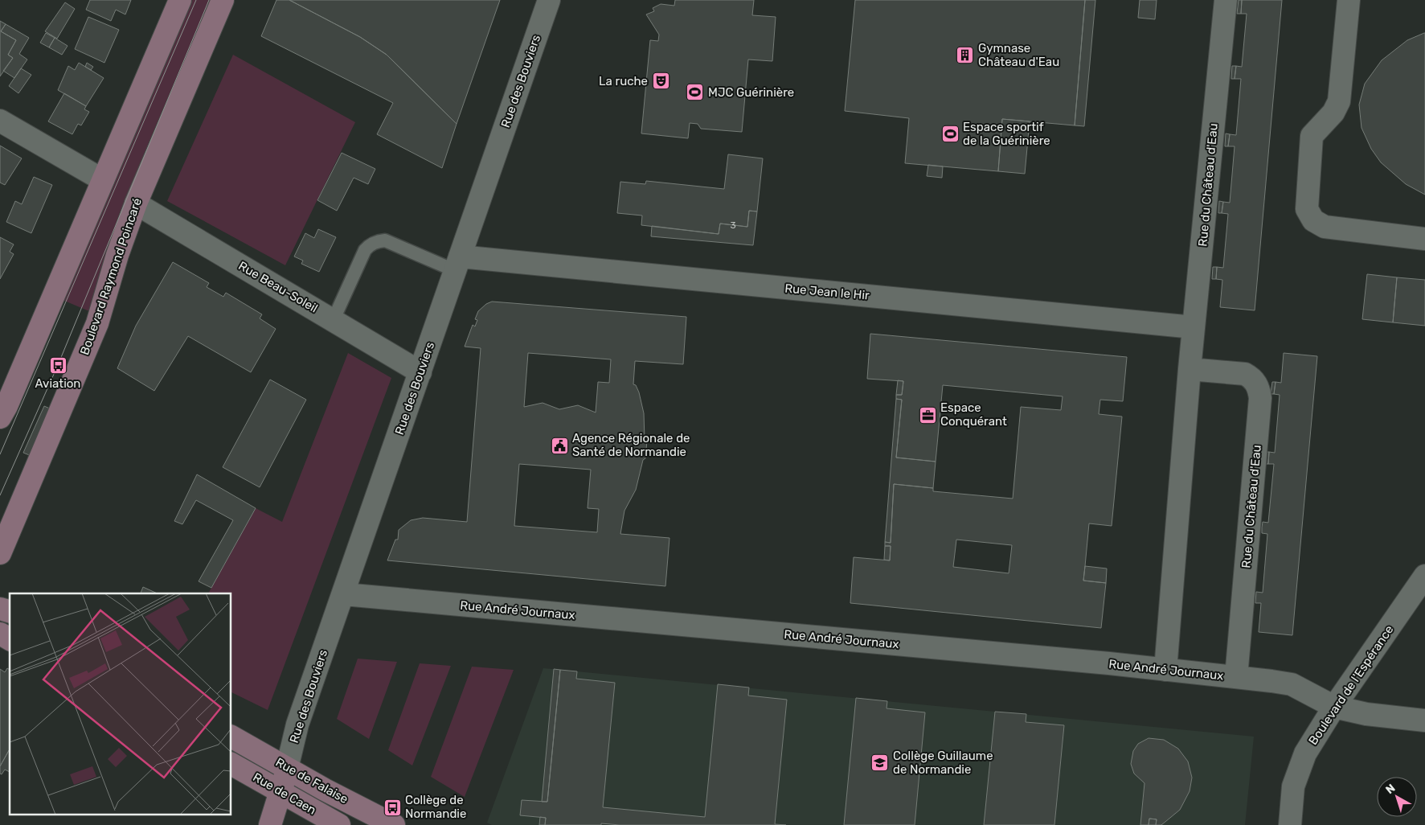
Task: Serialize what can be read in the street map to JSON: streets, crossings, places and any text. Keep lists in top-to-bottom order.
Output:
{
  "streets": {
    "main road": ["Boulevard Raymond Poincaré", "Rue de Falaise", "Rue de Caen"],
    "street": [
      "Rue des Bouviers",
      "Rue du Château d'Eau",
      "Rue Beau-Soleil",
      "Rue Jean le Hir",
      "Rue André Journaux",
      "Boulevard de l'Espérance"
    ]
  },
  "crossings": [
    ["Rue des Bouviers", "Rue Beau-Soleil"],
    ["Rue des Bouviers", "Rue Jean le Hir"],
    ["Rue des Bouviers", "Rue André Journaux"],
    ["Rue des Bouviers", "Rue de Falaise"],
    ["Rue des Bouviers", "Rue de Caen"],
    ["Rue du Château d'Eau", "Rue Jean le Hir"],
    ["Rue du Château d'Eau", "Rue André Journaux"],
    ["Boulevard Raymond Poincaré", "Rue Beau-Soleil"],
    ["Rue André Journaux", "Boulevard de l'Espérance"],
    ["Rue de Falaise", "Rue de Caen"]
  ],
  "places": {
    "building": ["Gymnase Château d'Eau"],
    "theatre": ["La ruche"],
    "sports": ["MJC Guérinière", "Espace sportif de la Guérinière"],
    "bus stop": ["Aviation", "Collège de Normandie"],
    "office": ["Espace Conquérant"],
    "public building": ["Agence Régionale de Santé de Normandie"],
    "school or university": ["Collège Guillaume de Normandie"]
  },
  "house_numbers": ["3"],
  "north": "top left"
}
